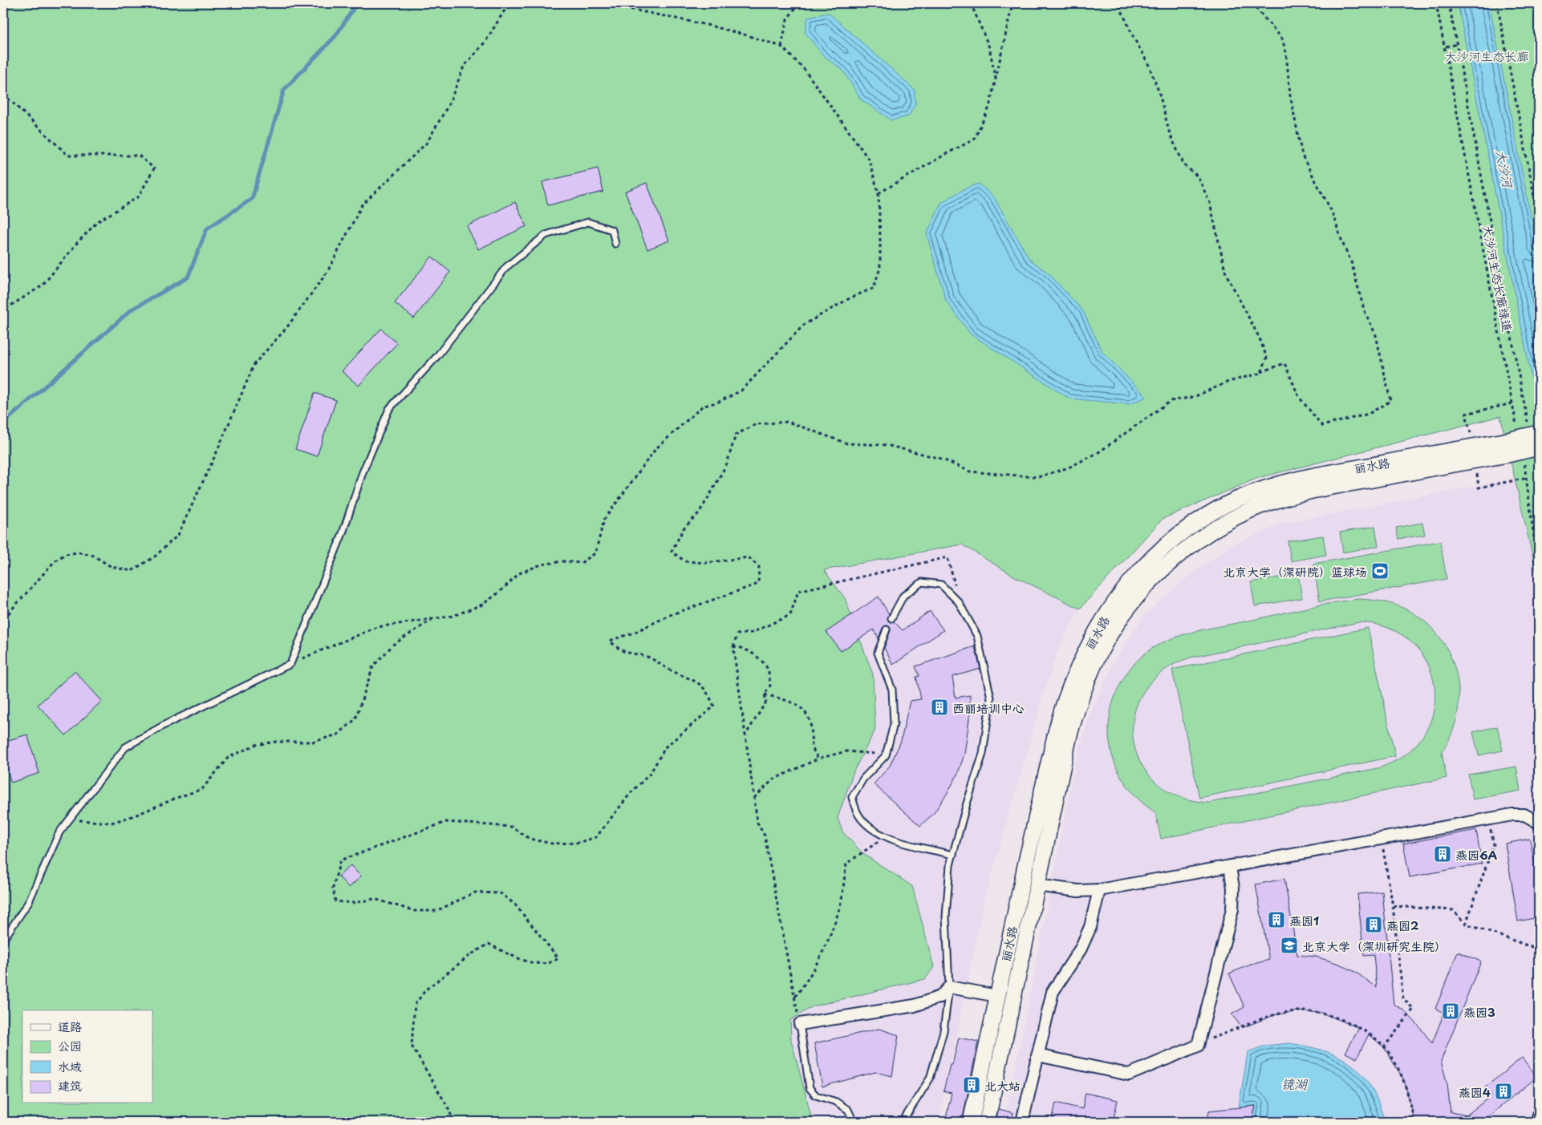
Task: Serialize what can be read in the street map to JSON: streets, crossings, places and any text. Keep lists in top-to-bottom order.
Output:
{
  "streets": {
    "main road": ["丽水路"],
    "path": ["大沙河生态长廊绿道"]
  },
  "crossings": [
    ["大沙河生态长廊绿道", "丽水路"]
  ],
  "water": ["大沙河", "镜湖"],
  "parks": ["大沙河生态长廊"],
  "places": {
    "sports": ["北京大学（深研院）篮球场"],
    "building": [
      "西丽培训中心",
      "燕园6A",
      "燕园1",
      "燕园2",
      "燕园3",
      "北大站",
      "燕园4"
    ],
    "school or university": ["北京大学（深圳研究生院）"]
  },
  "legend": [
    "道路",
    "公园",
    "水域",
    "建筑"
  ]
}
